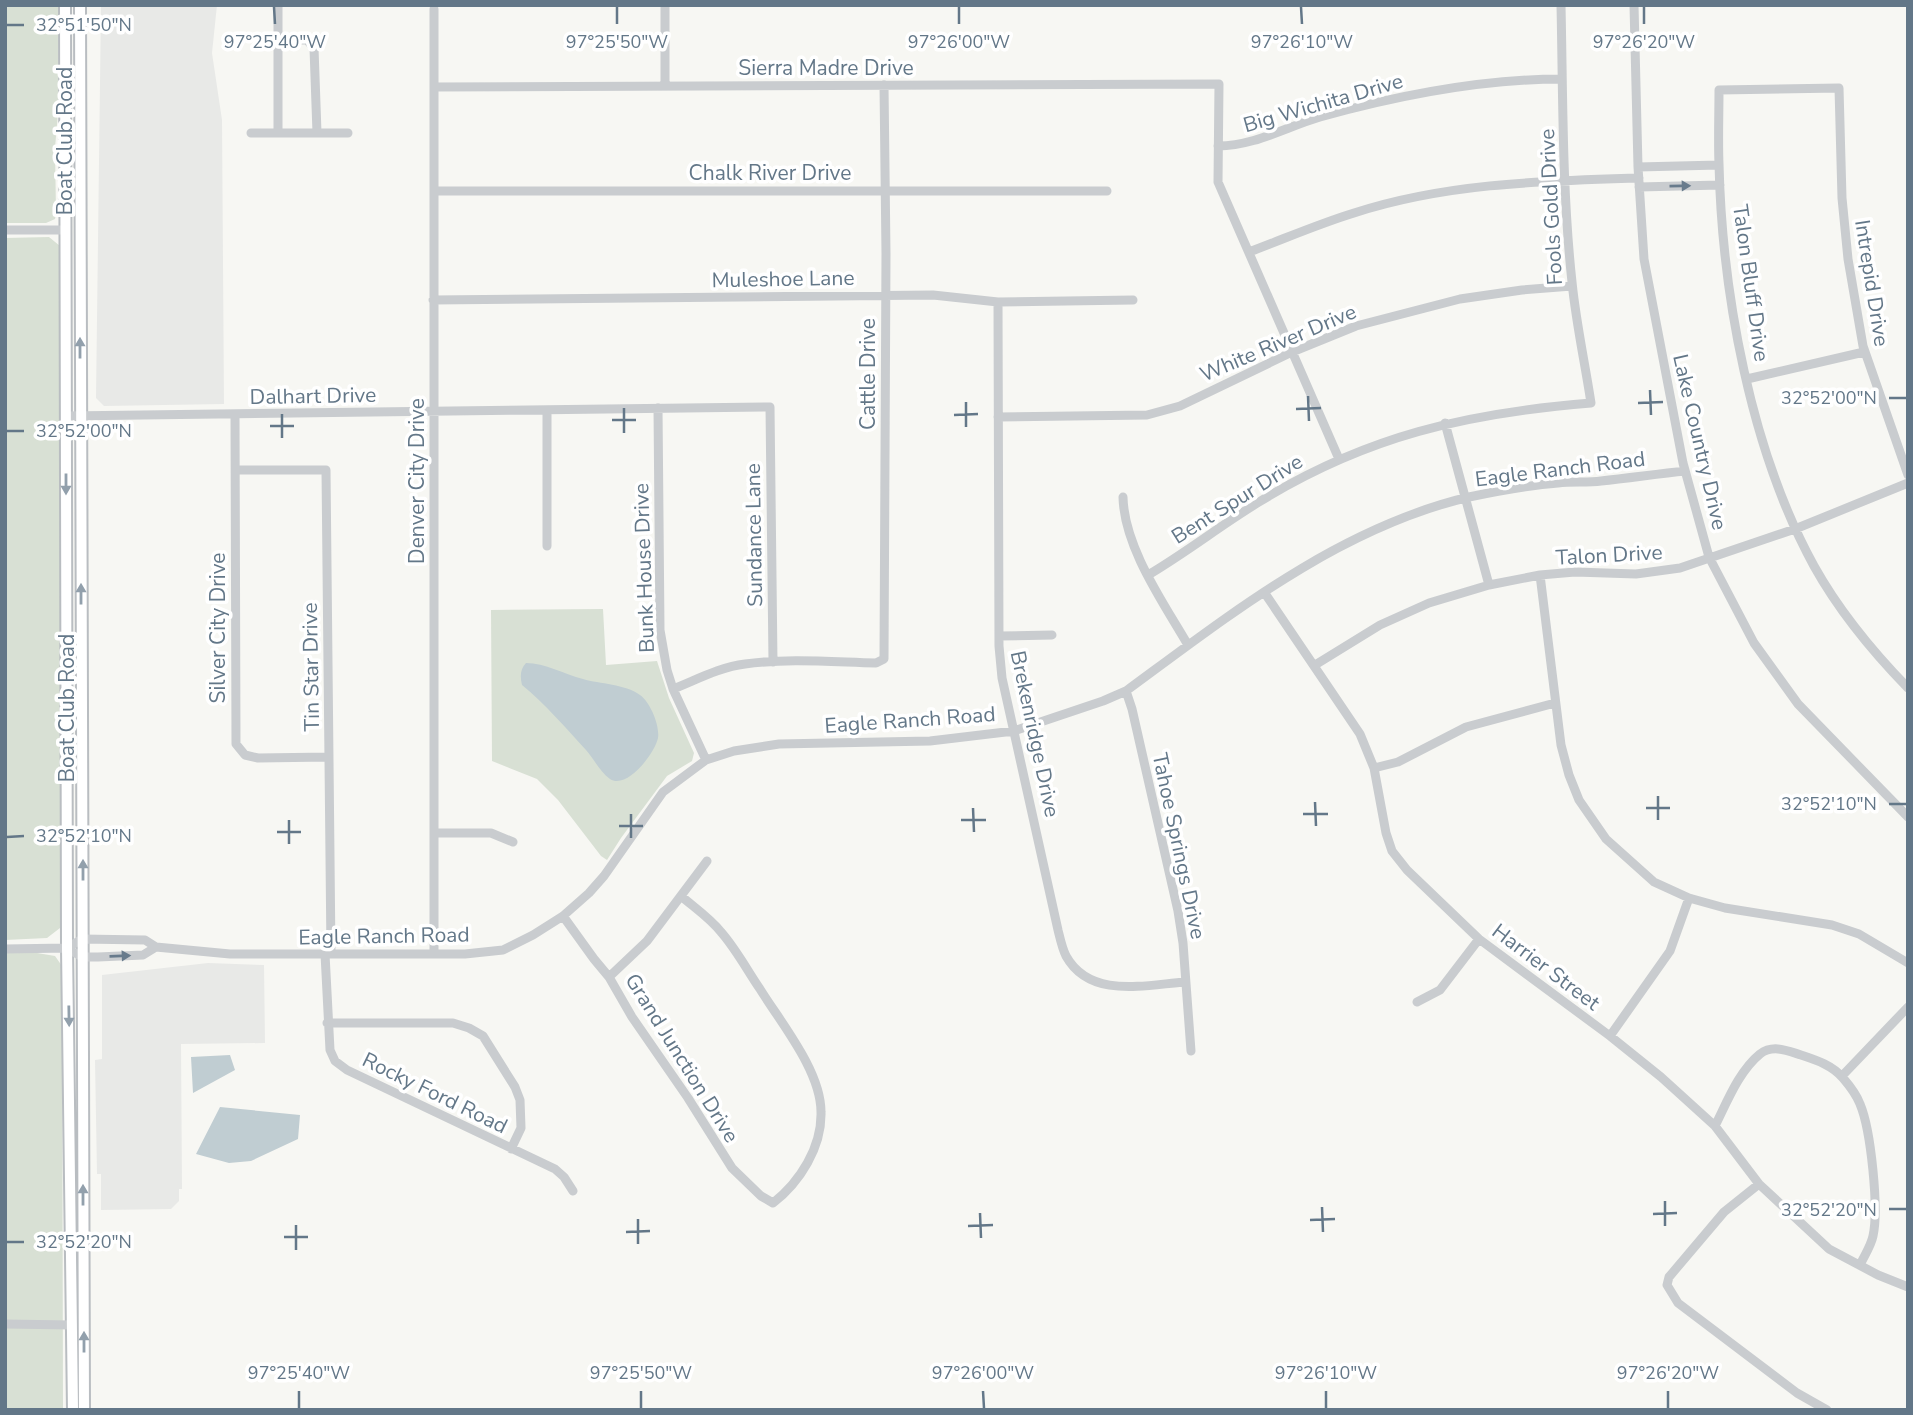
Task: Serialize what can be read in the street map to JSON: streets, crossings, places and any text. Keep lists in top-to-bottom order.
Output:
{
  "streets": {
    "main road": ["Boat Club Road"],
    "street": [
      "Sierra Madre Drive",
      "Big Wichita Drive",
      "Chalk River Drive",
      "Fools Gold Drive",
      "Muleshoe Lane",
      "Talon Bluff Drive",
      "Intrepid Drive",
      "White River Drive",
      "Cattle Drive",
      "Dalhart Drive",
      "Lake Country Drive",
      "Eagle Ranch Road",
      "Denver City Drive",
      "Bent Spur Drive",
      "Sundance Lane",
      "Talon Drive",
      "Bunk House Drive",
      "Silver City Drive",
      "Tin Star Drive",
      "Brekenridge Drive",
      "Tahoe Springs Drive",
      "Harrier Street",
      "Grand Junction Drive",
      "Rocky Ford Road"
    ]
  },
  "crossings": [
    ["Sierra Madre Drive", "Big Wichita Drive"],
    ["Sierra Madre Drive", "Cattle Drive"],
    ["Sierra Madre Drive", "Denver City Drive"],
    ["Big Wichita Drive", "Fools Gold Drive"],
    ["Boat Club Road", "Dalhart Drive"],
    ["Boat Club Road", "Eagle Ranch Road"],
    ["Chalk River Drive", "Cattle Drive"],
    ["Chalk River Drive", "Denver City Drive"],
    ["Fools Gold Drive", "White River Drive"],
    ["Fools Gold Drive", "Bent Spur Drive"],
    ["Muleshoe Lane", "Cattle Drive"],
    ["Muleshoe Lane", "Denver City Drive"],
    ["Muleshoe Lane", "Brekenridge Drive"],
    ["Talon Bluff Drive", "Intrepid Drive"],
    ["Talon Bluff Drive", "Talon Drive"],
    ["White River Drive", "Brekenridge Drive"],
    ["Cattle Drive", "Sundance Lane"],
    ["Dalhart Drive", "Denver City Drive"],
    ["Dalhart Drive", "Sundance Lane"],
    ["Dalhart Drive", "Bunk House Drive"],
    ["Dalhart Drive", "Silver City Drive"],
    ["Lake Country Drive", "Eagle Ranch Road"],
    ["Lake Country Drive", "Talon Drive"],
    ["Eagle Ranch Road", "Denver City Drive"],
    ["Eagle Ranch Road", "Bunk House Drive"],
    ["Eagle Ranch Road", "Tin Star Drive"],
    ["Eagle Ranch Road", "Brekenridge Drive"],
    ["Eagle Ranch Road", "Tahoe Springs Drive"],
    ["Eagle Ranch Road", "Harrier Street"],
    ["Eagle Ranch Road", "Grand Junction Drive"],
    ["Eagle Ranch Road", "Rocky Ford Road"],
    ["Talon Drive", "Harrier Street"],
    ["Silver City Drive", "Tin Star Drive"],
    ["Tin Star Drive", "Rocky Ford Road"],
    ["Brekenridge Drive", "Tahoe Springs Drive"]
  ],
  "coordinates": [
    "32°51'50\"N",
    "97°25'40\"W",
    "97°25'50\"W",
    "97°26'00\"W",
    "97°26'10\"W",
    "97°26'20\"W",
    "32°52'00\"N",
    "32°52'10\"N",
    "32°52'20\"N"
  ]
}
